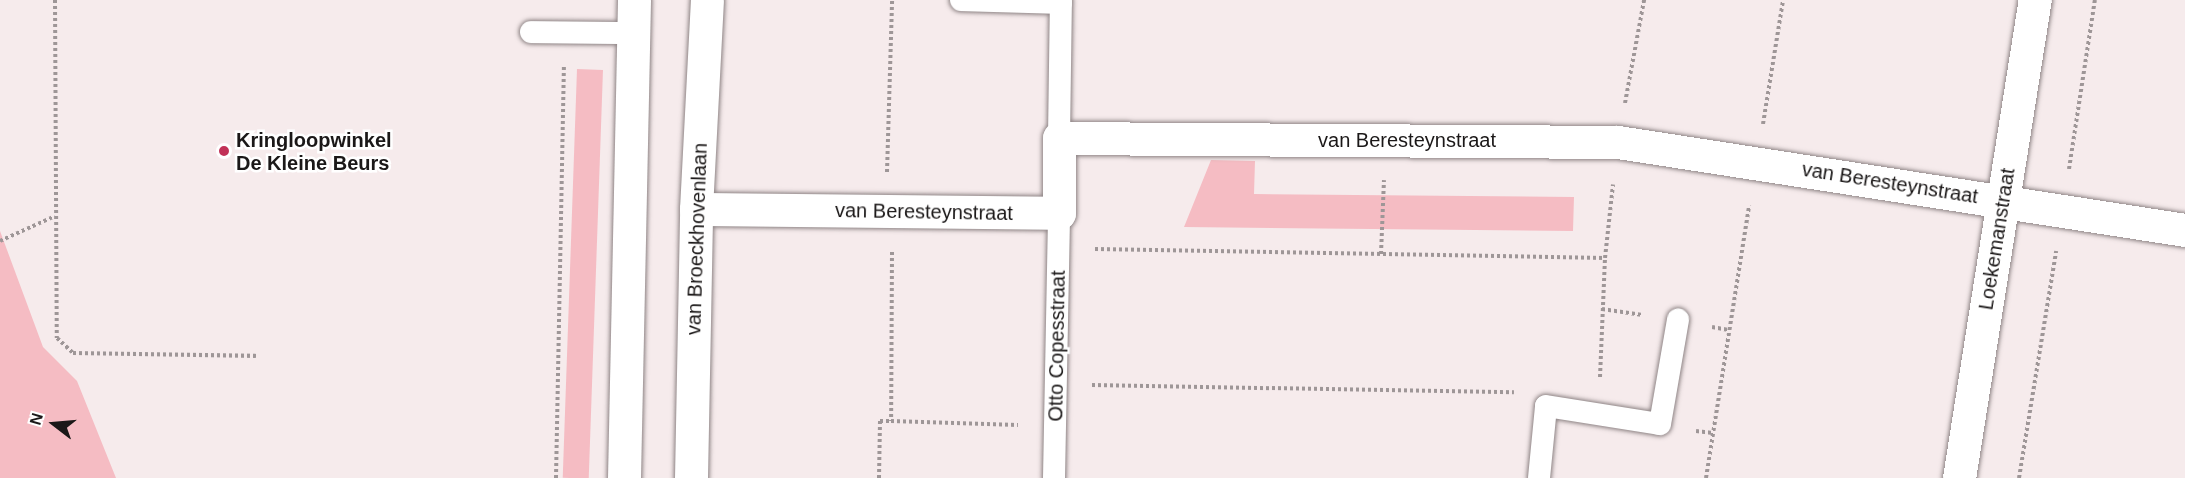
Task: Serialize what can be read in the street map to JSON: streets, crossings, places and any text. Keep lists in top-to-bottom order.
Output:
{
  "streets": {
    "street": ["van Beresteynstraat", "van Broeckhovenlaan", "Loekemanstraat"],
    "lane": ["Otto Copesstraat"]
  },
  "crossings": [
    ["van Beresteynstraat", "van Broeckhovenlaan"],
    ["van Beresteynstraat", "Loekemanstraat"],
    ["van Beresteynstraat", "Otto Copesstraat"]
  ],
  "places": ["Kringloopwinkel De Kleine Beurs"],
  "north": "left"
}
